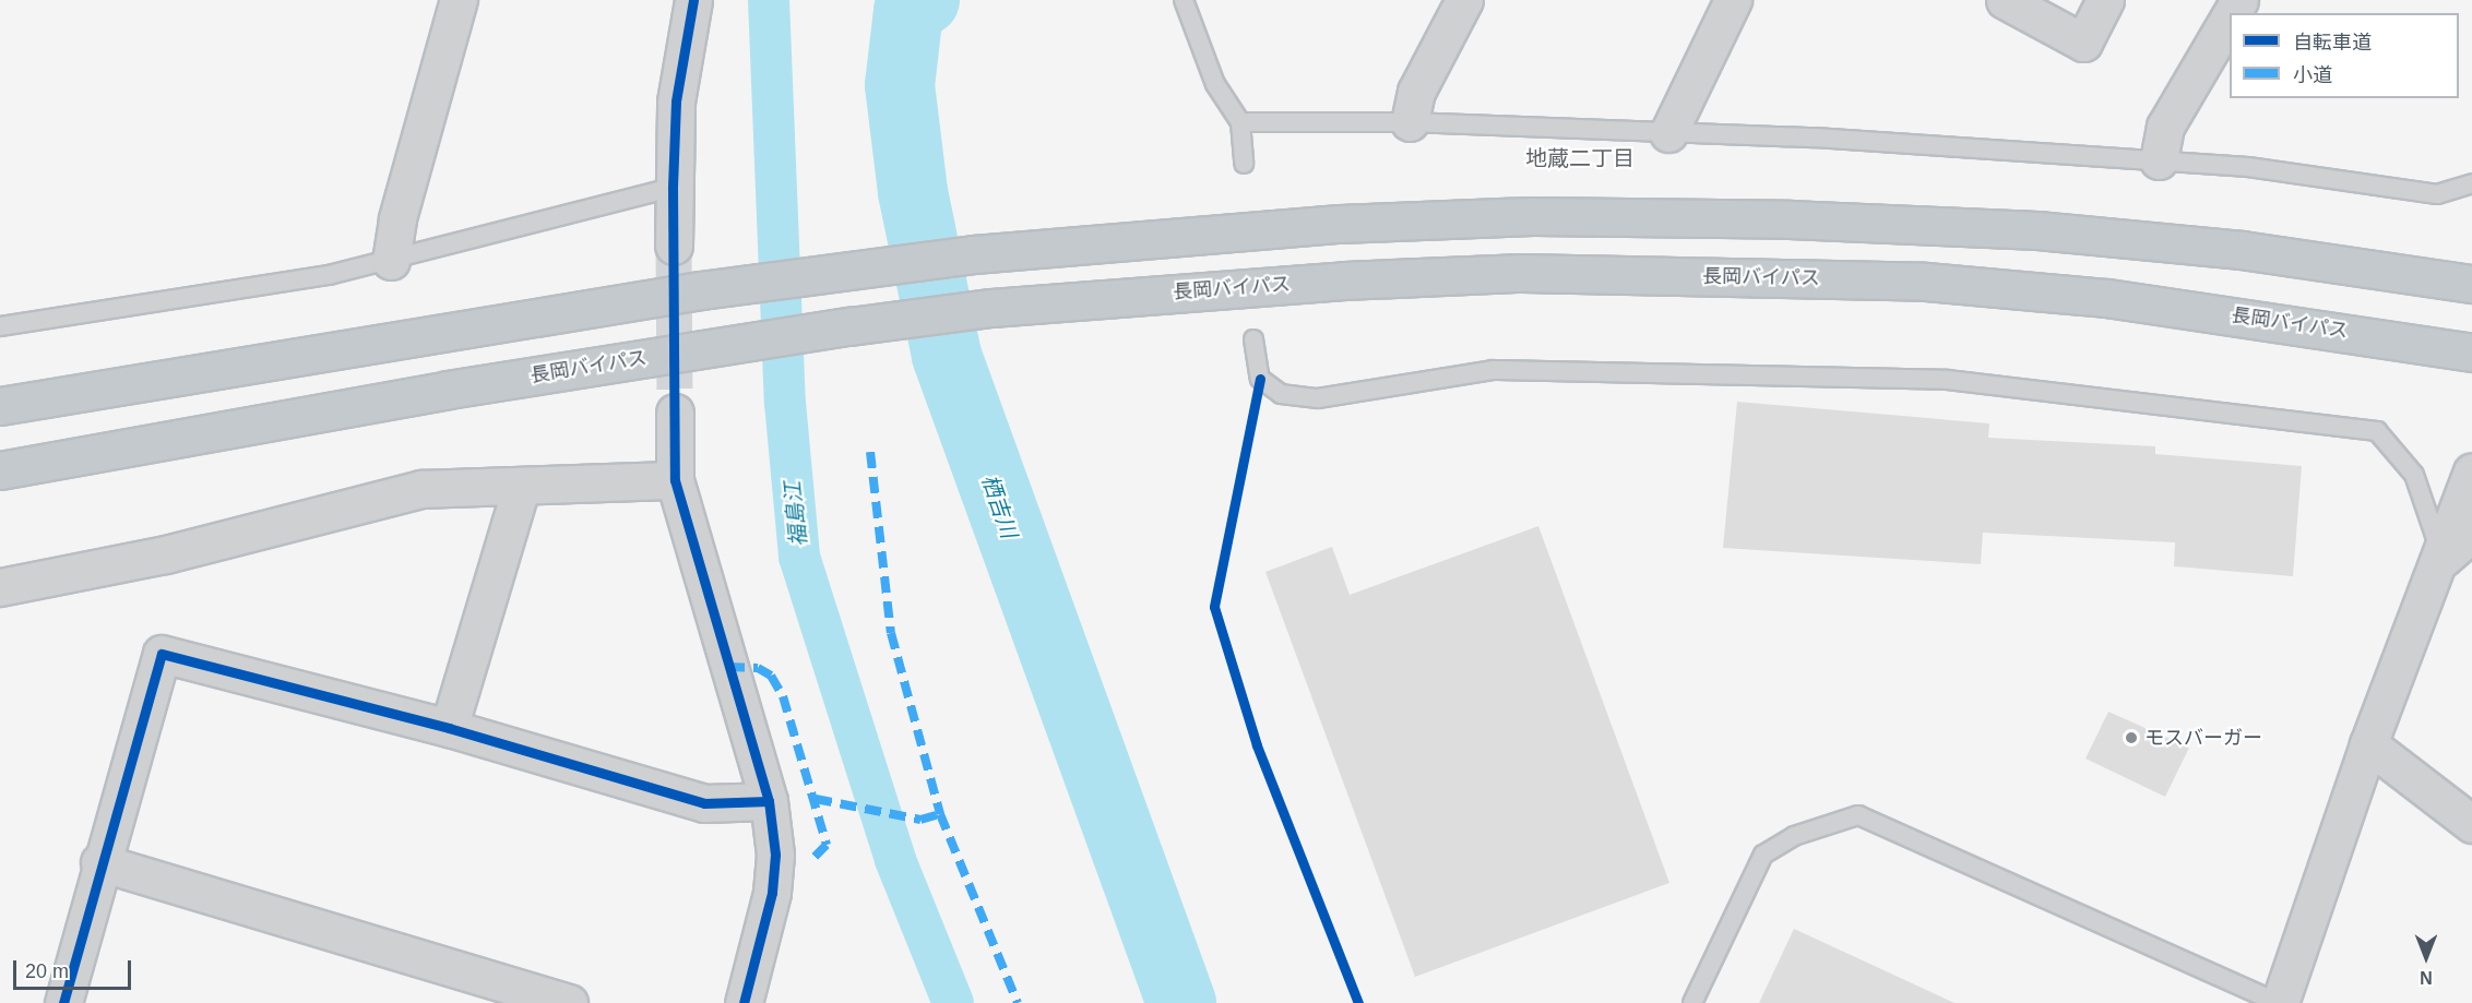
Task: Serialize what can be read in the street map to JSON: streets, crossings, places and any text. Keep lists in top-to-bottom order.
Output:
{
  "streets": {
    "highway": ["長岡バイパス"]
  },
  "districts": ["地蔵二丁目"],
  "water": ["栖吉川", "福島江"],
  "places": ["モスバーガー"],
  "legend": ["自転車道", "小道"],
  "scale_bar": "20 m",
  "north": "bottom"
}
